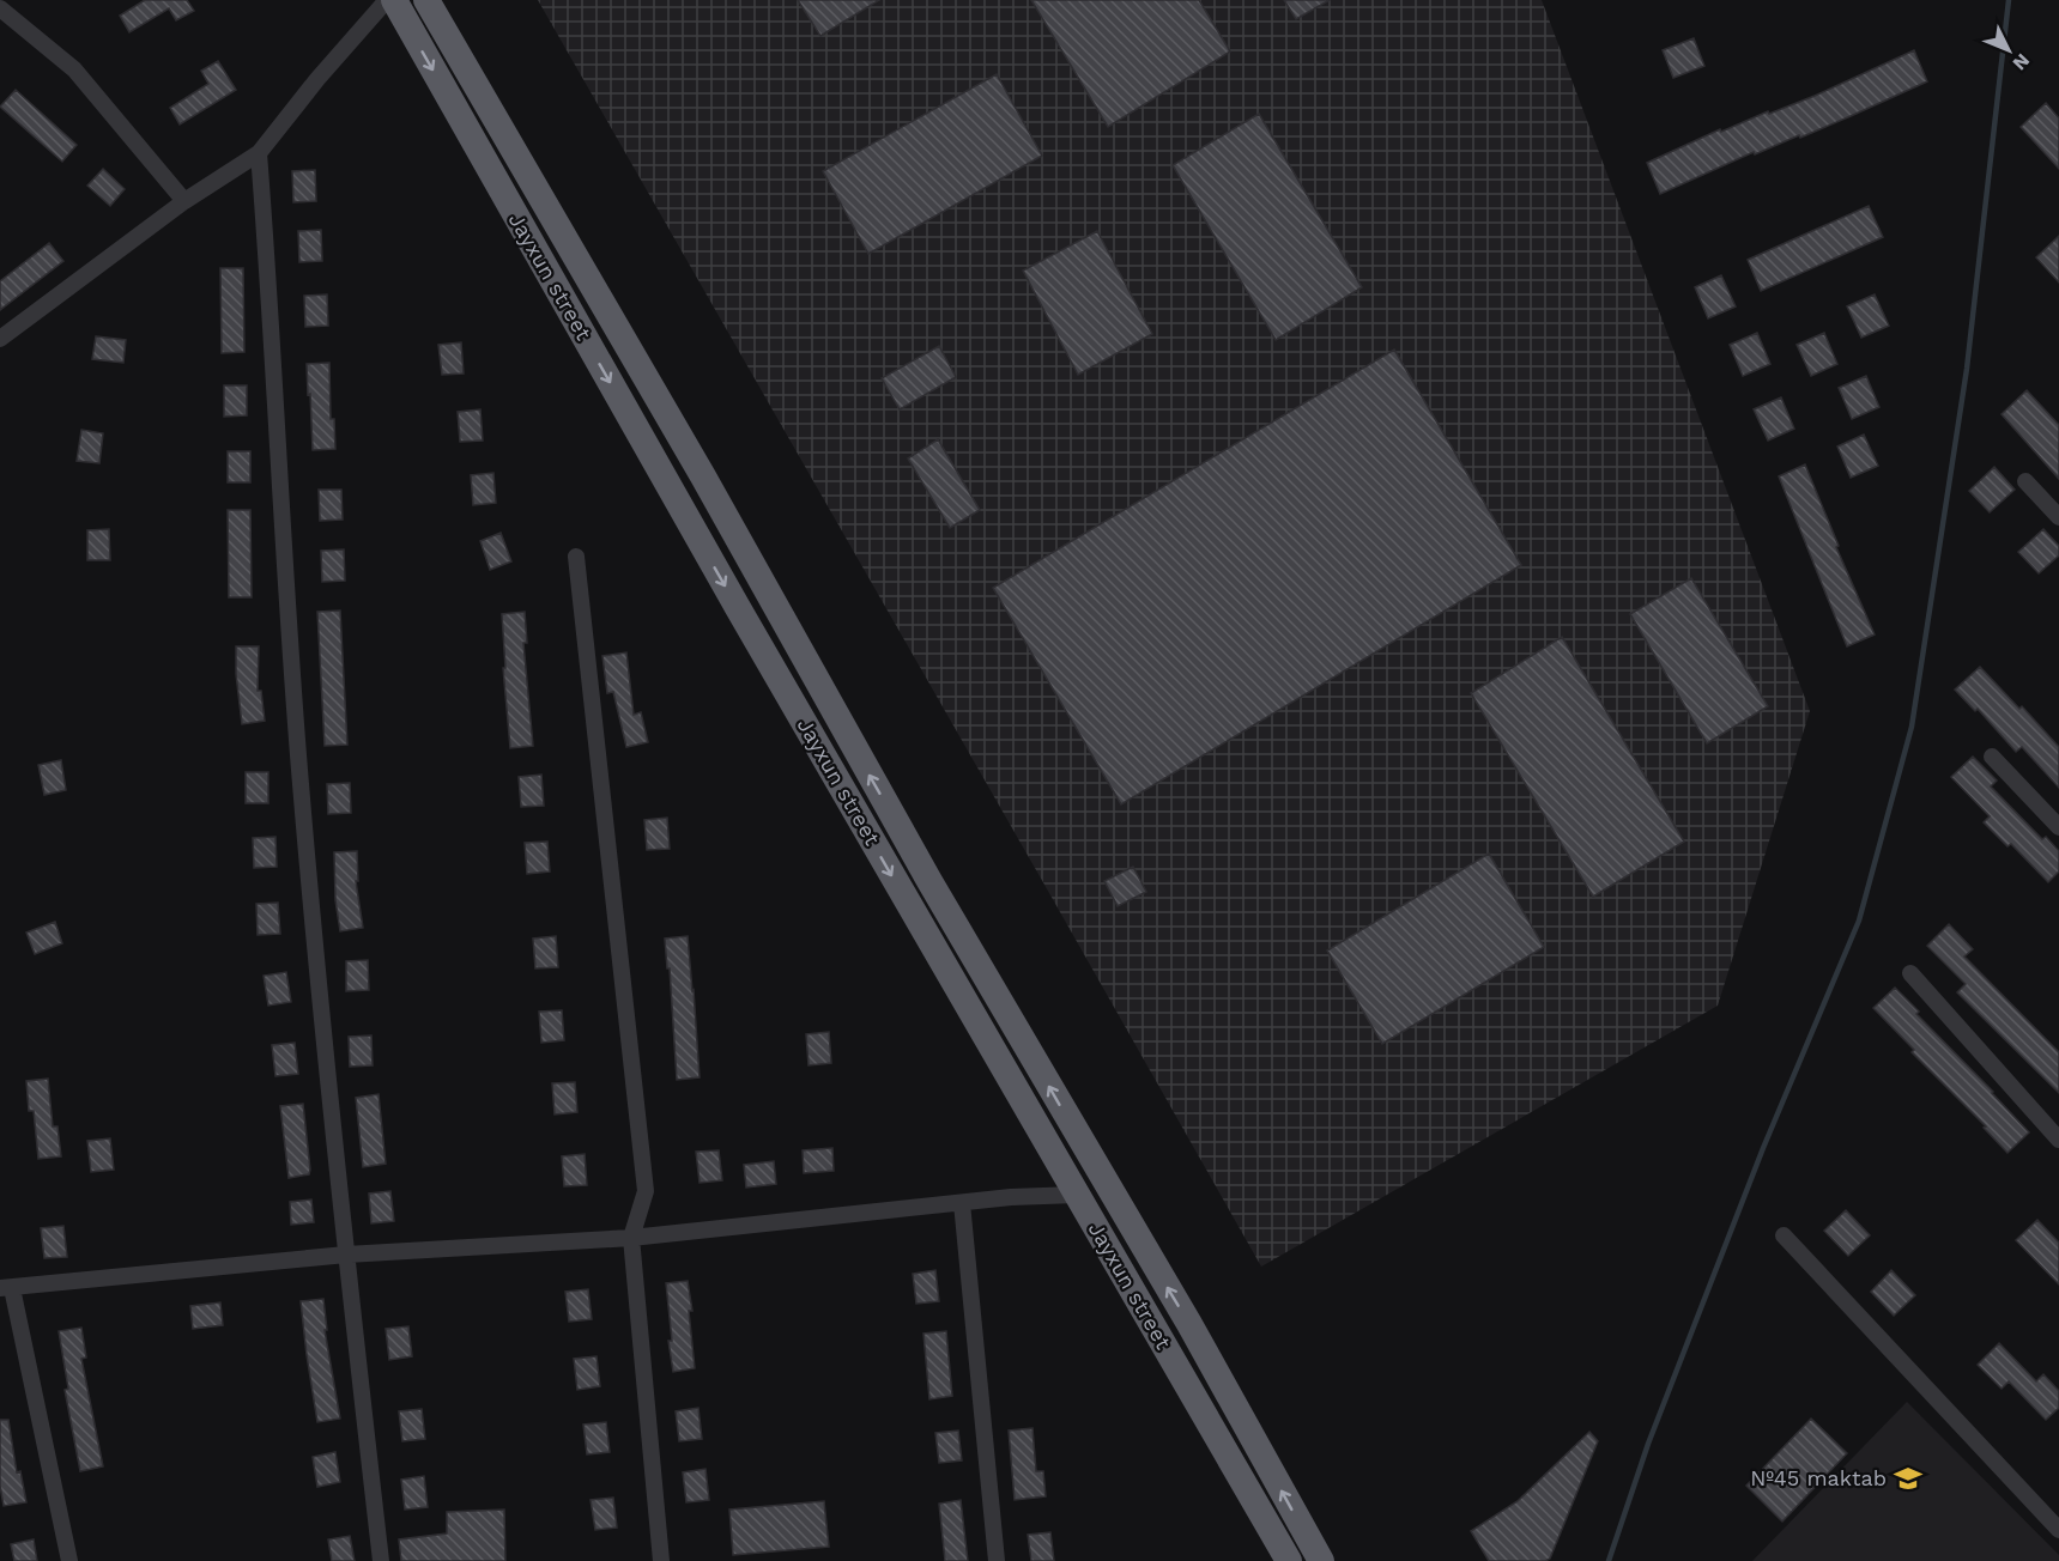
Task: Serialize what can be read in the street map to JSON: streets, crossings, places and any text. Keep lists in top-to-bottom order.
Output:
{
  "streets": {
    "highway": ["Jayxun street"]
  },
  "places": {
    "school or university": ["№45 maktab"]
  },
  "north": "bottom right"
}
